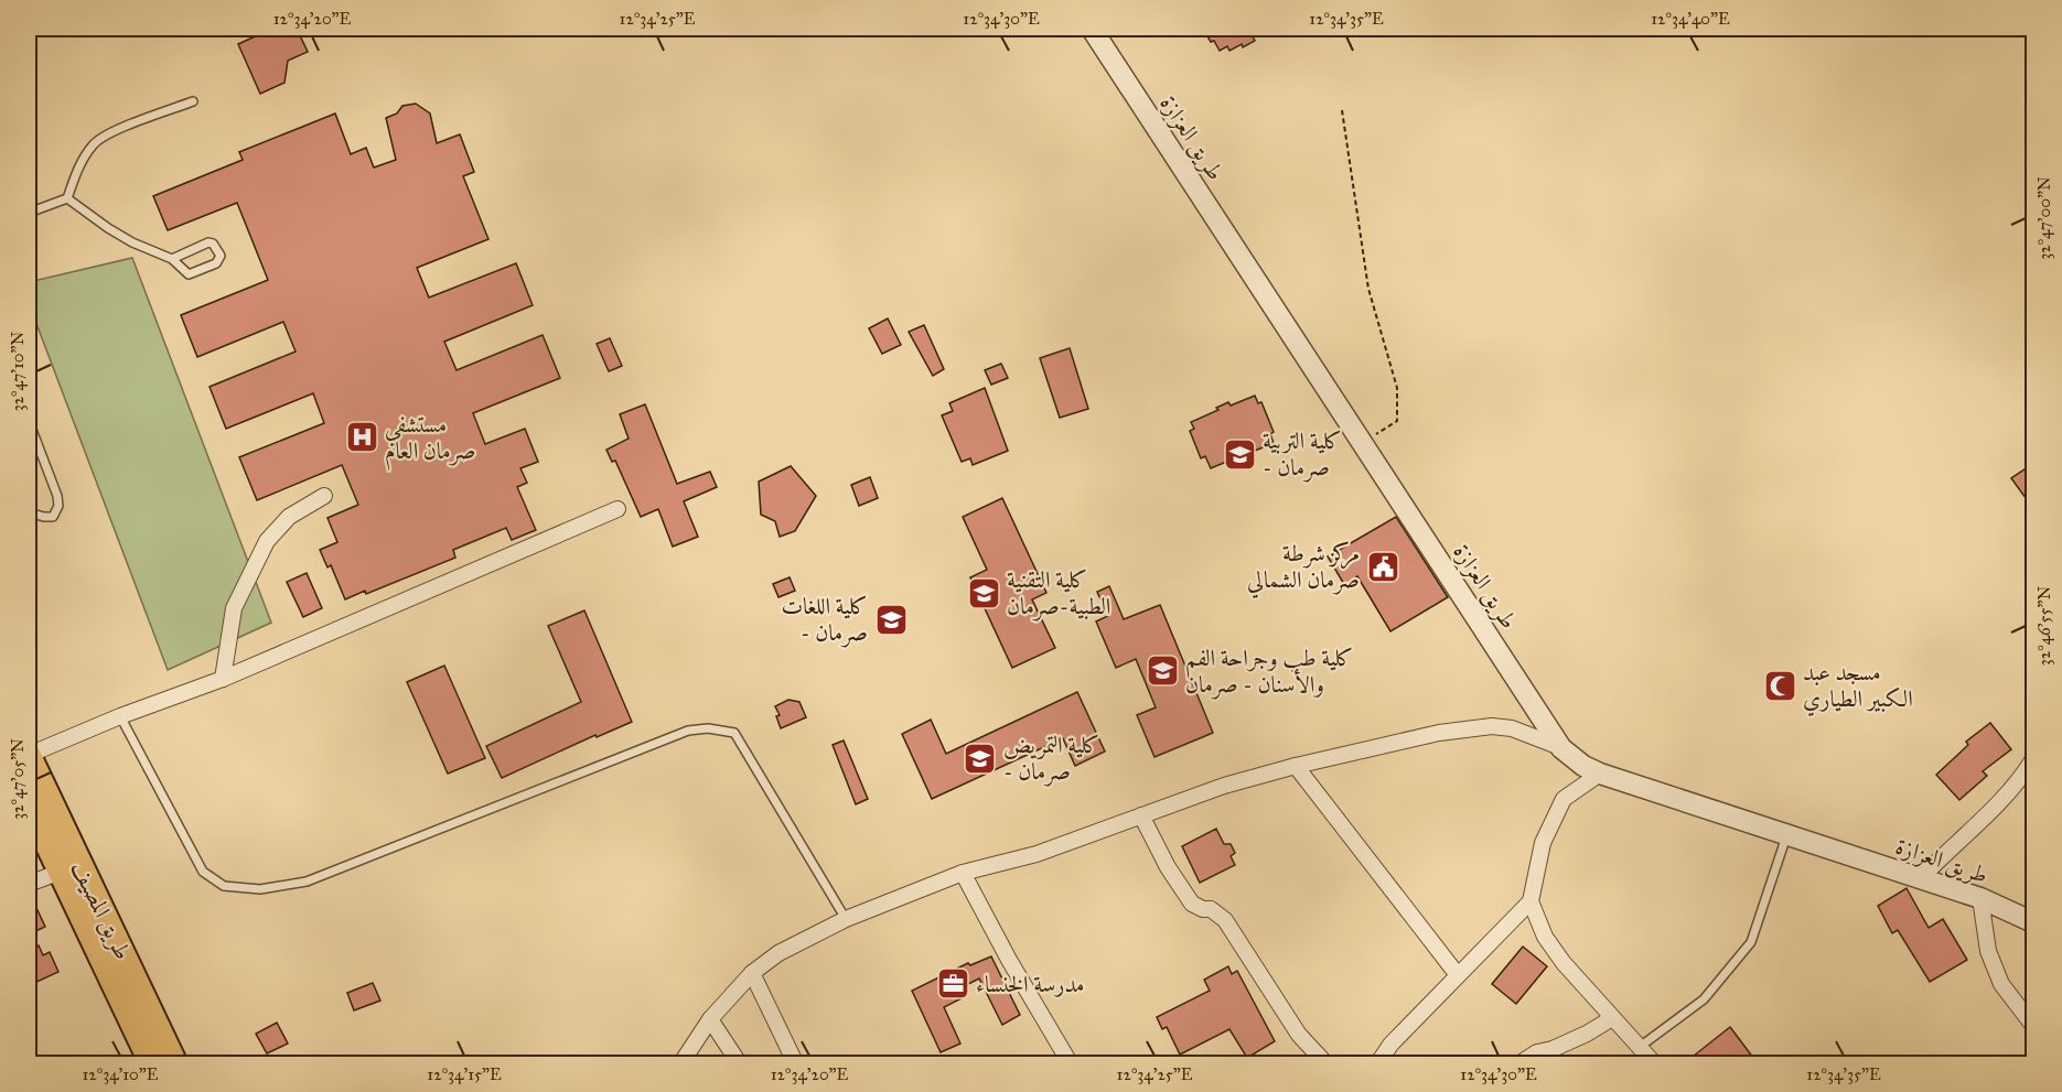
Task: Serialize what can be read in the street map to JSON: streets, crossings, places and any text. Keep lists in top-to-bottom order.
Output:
{
  "streets": {
    "main road": ["طريق المصيف"],
    "street": ["طريق العزازة"]
  },
  "places": {
    "hospital": ["مستشفي صرمان العام"],
    "school or university": [
      "كلية التربية - صرمان",
      "كلية التقنية الطبية-صرمان",
      "كلية اللغات - صرمان",
      "كلية طب وجراحة الفم والأسنان - صرمان",
      "كلية التمريض - صرمان"
    ],
    "public building": ["مركز شرطة صرمان الشمالي"],
    "mosque": ["مسجد عبد الكبير الطياري"],
    "office": ["مدرسة الخنساء"]
  },
  "coordinates": [
    "12°34'20\"E",
    "12°34'25\"E",
    "12°34'30\"E",
    "12°34'35\"E",
    "12°34'40\"E",
    "32°47'00\"N",
    "32°47'10\"N",
    "32°46'55\"N",
    "32°47'05\"N",
    "12°34'10\"E",
    "12°34'15\"E"
  ]
}
